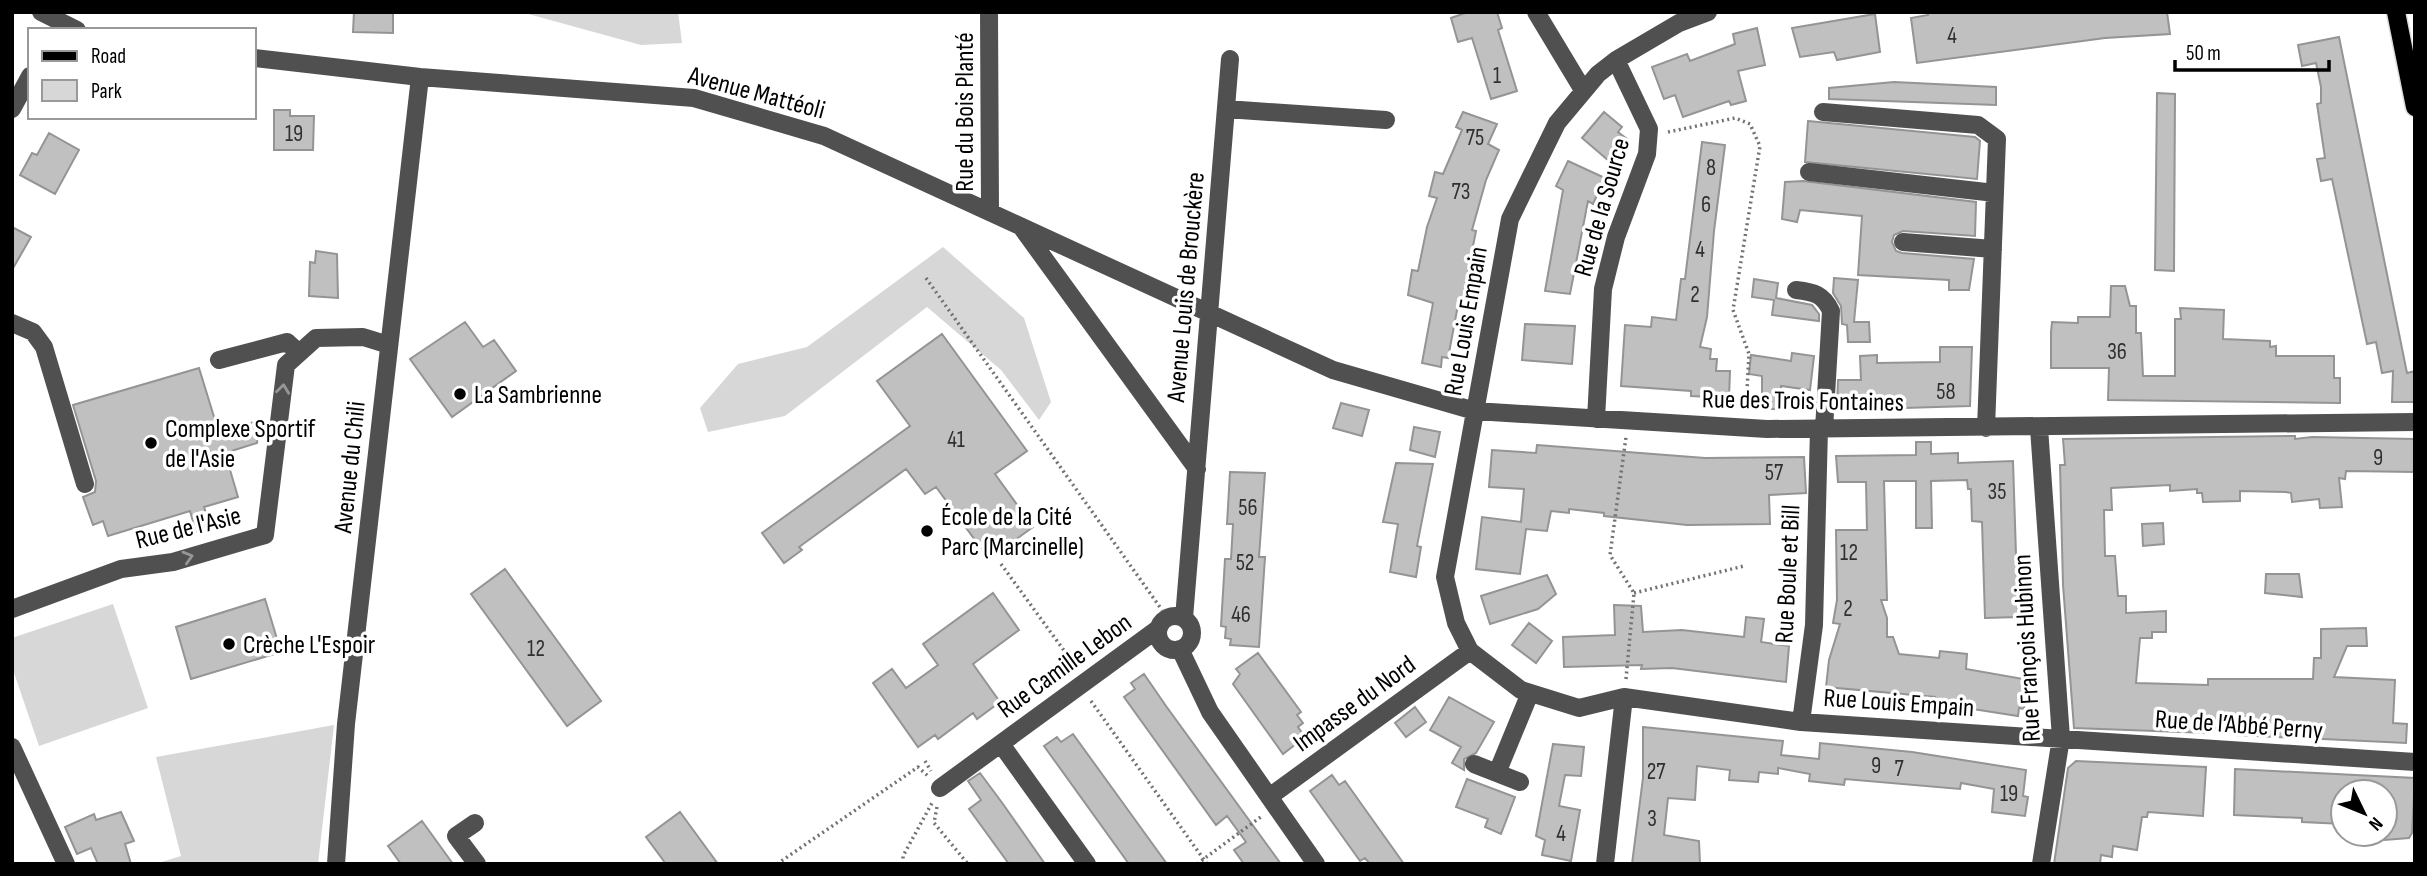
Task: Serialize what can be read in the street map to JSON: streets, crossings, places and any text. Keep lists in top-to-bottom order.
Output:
{
  "streets": {
    "street": [
      "Avenue Mattéoli",
      "Rue du Bois Planté",
      "Rue de la Source",
      "Avenue Louis de Brouckère",
      "Rue Louis Empain",
      "Rue des Trois Fontaines",
      "Avenue du Chili",
      "Rue de l'Asie",
      "Rue Boule et Bill",
      "Rue François Hubinon",
      "Rue Camille Lebon",
      "Impasse du Nord",
      "Rue de l’Abbé Perny"
    ]
  },
  "crossings": [
    ["Avenue Mattéoli", "Rue du Bois Planté"],
    ["Avenue Mattéoli", "Avenue Louis de Brouckère"],
    ["Avenue Mattéoli", "Rue des Trois Fontaines"],
    ["Avenue Mattéoli", "Avenue du Chili"],
    ["Rue de la Source", "Rue Louis Empain"],
    ["Rue de la Source", "Rue des Trois Fontaines"],
    ["Avenue Louis de Brouckère", "Rue des Trois Fontaines"],
    ["Avenue Louis de Brouckère", "Rue Camille Lebon"],
    ["Rue Louis Empain", "Rue des Trois Fontaines"],
    ["Rue Louis Empain", "Rue Boule et Bill"],
    ["Rue Louis Empain", "Rue François Hubinon"],
    ["Rue Louis Empain", "Impasse du Nord"],
    ["Rue Louis Empain", "Rue de l’Abbé Perny"],
    ["Rue des Trois Fontaines", "Rue Boule et Bill"],
    ["Rue des Trois Fontaines", "Rue François Hubinon"],
    ["Rue François Hubinon", "Rue de l’Abbé Perny"]
  ],
  "one_way": ["Rue de l'Asie"],
  "places": [
    "La Sambrienne",
    "Complexe Sportif de l'Asie",
    "École de la Cité Parc (Marcinelle)",
    "Crèche L'Espoir"
  ],
  "house_numbers": [
    "4",
    "1",
    "19",
    "75",
    "8",
    "73",
    "6",
    "4",
    "2",
    "36",
    "58",
    "41",
    "9",
    "57",
    "35",
    "56",
    "12",
    "52",
    "2",
    "46",
    "12",
    "9",
    "7",
    "27",
    "19",
    "3",
    "4"
  ],
  "legend": ["Road", "Park"],
  "scale_bar": "50 m",
  "north": "bottom right"
}
